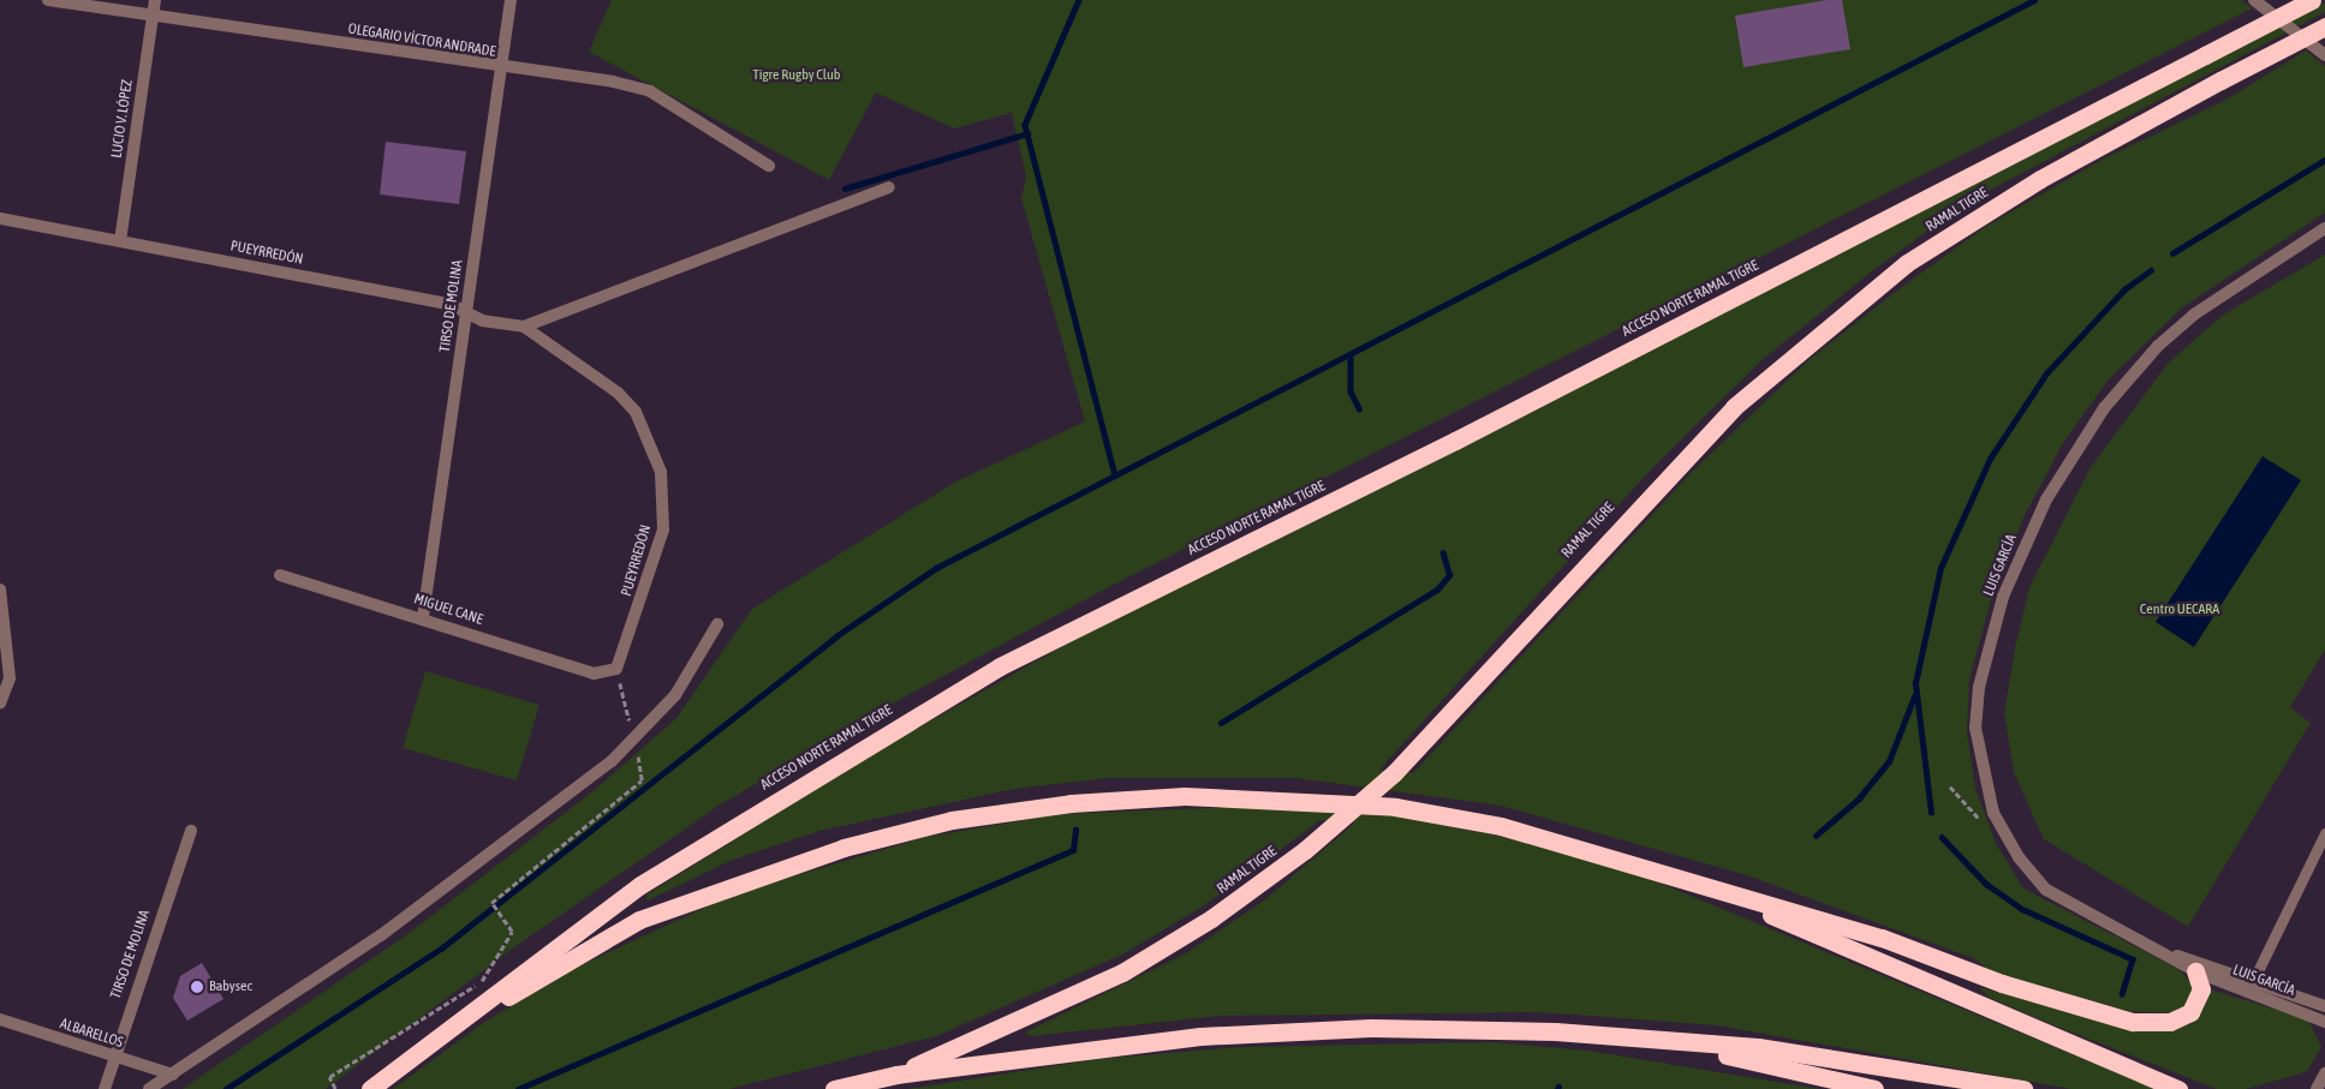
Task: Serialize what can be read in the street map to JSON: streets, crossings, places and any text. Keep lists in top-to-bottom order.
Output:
{
  "streets": {
    "highway": ["RAMAL TIGRE", "ACCESO NORTE RAMAL TIGRE"],
    "street": [
      "OLEGARIO VÍCTOR ANDRADE",
      "LUCIO V. LÓPEZ",
      "PUEYRREDÓN",
      "TIRSO DE MOLINA",
      "LUIS GARCÍA",
      "MIGUEL CANE",
      "ALBARELLOS"
    ]
  },
  "crossings": [
    ["OLEGARIO VÍCTOR ANDRADE", "LUCIO V. LÓPEZ"],
    ["OLEGARIO VÍCTOR ANDRADE", "TIRSO DE MOLINA"],
    ["LUCIO V. LÓPEZ", "PUEYRREDÓN"],
    ["PUEYRREDÓN", "TIRSO DE MOLINA"],
    ["PUEYRREDÓN", "MIGUEL CANE"],
    ["TIRSO DE MOLINA", "MIGUEL CANE"],
    ["TIRSO DE MOLINA", "ALBARELLOS"]
  ],
  "parks": ["Tigre Rugby Club", "Centro UECARA"],
  "places": ["Babysec"]
}
